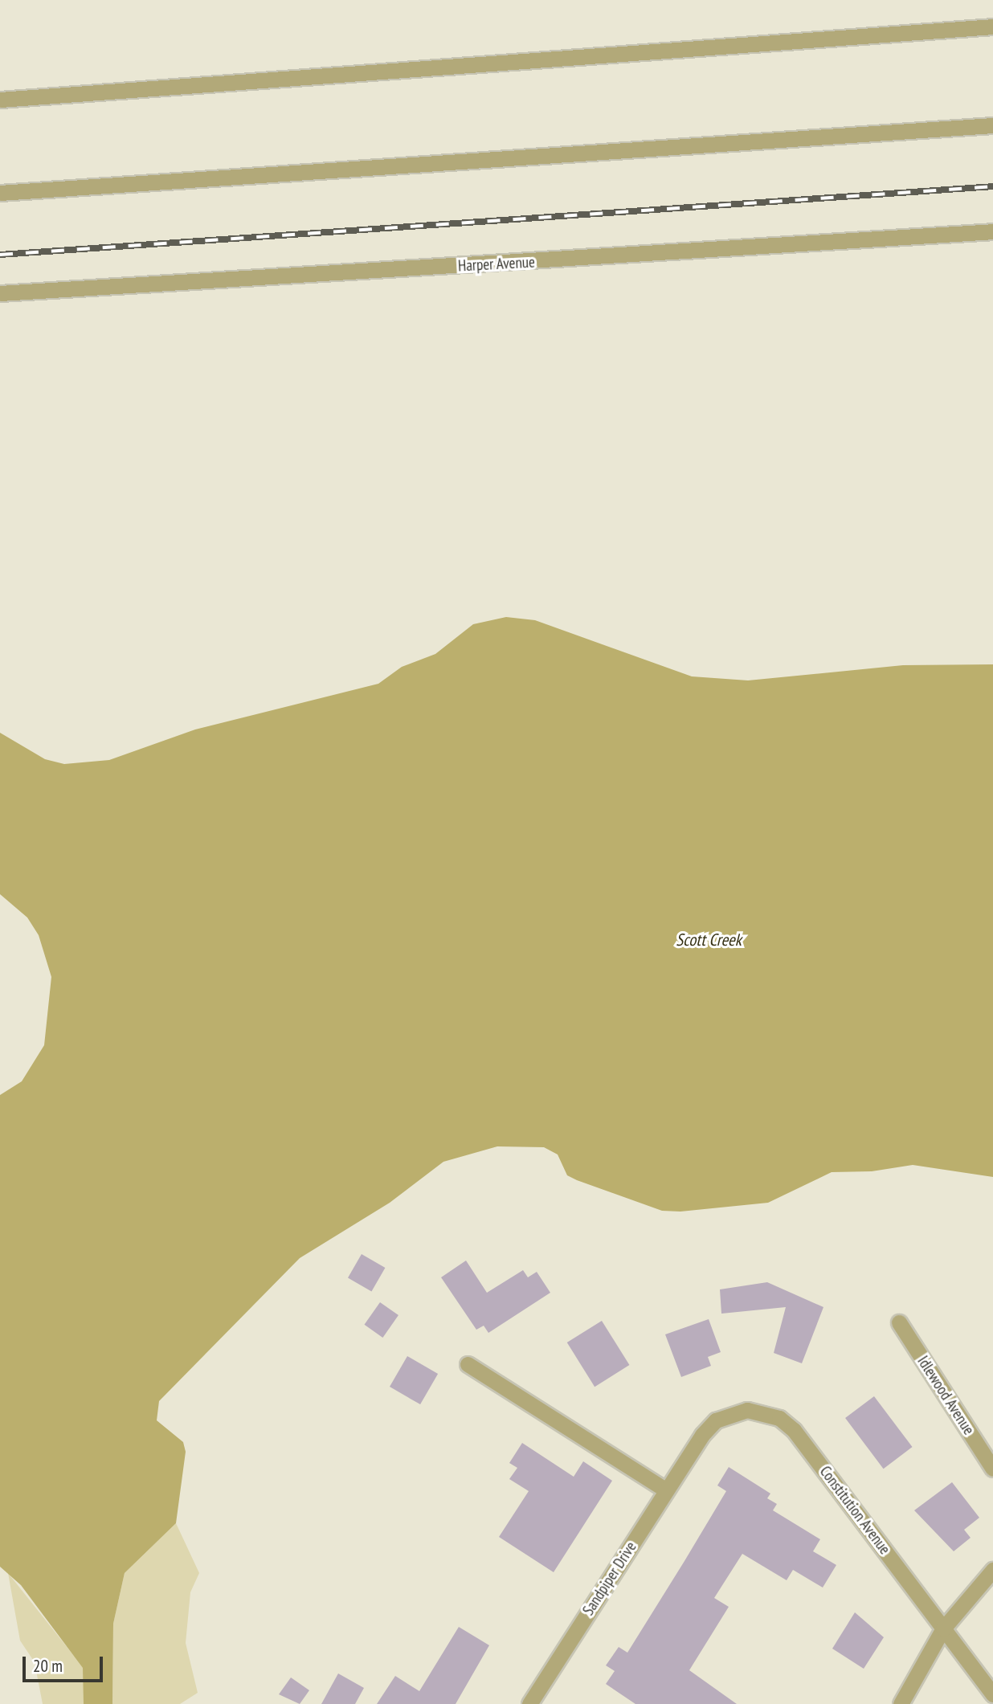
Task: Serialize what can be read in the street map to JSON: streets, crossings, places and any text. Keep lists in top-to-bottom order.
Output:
{
  "streets": {
    "street": [
      "Harper Avenue",
      "Idlewood Avenue",
      "Constitution Avenue",
      "Sandpiper Drive"
    ]
  },
  "crossings": [
    ["Constitution Avenue", "Sandpiper Drive"]
  ],
  "water": ["Scott Creek"],
  "scale_bar": "20 m"
}
